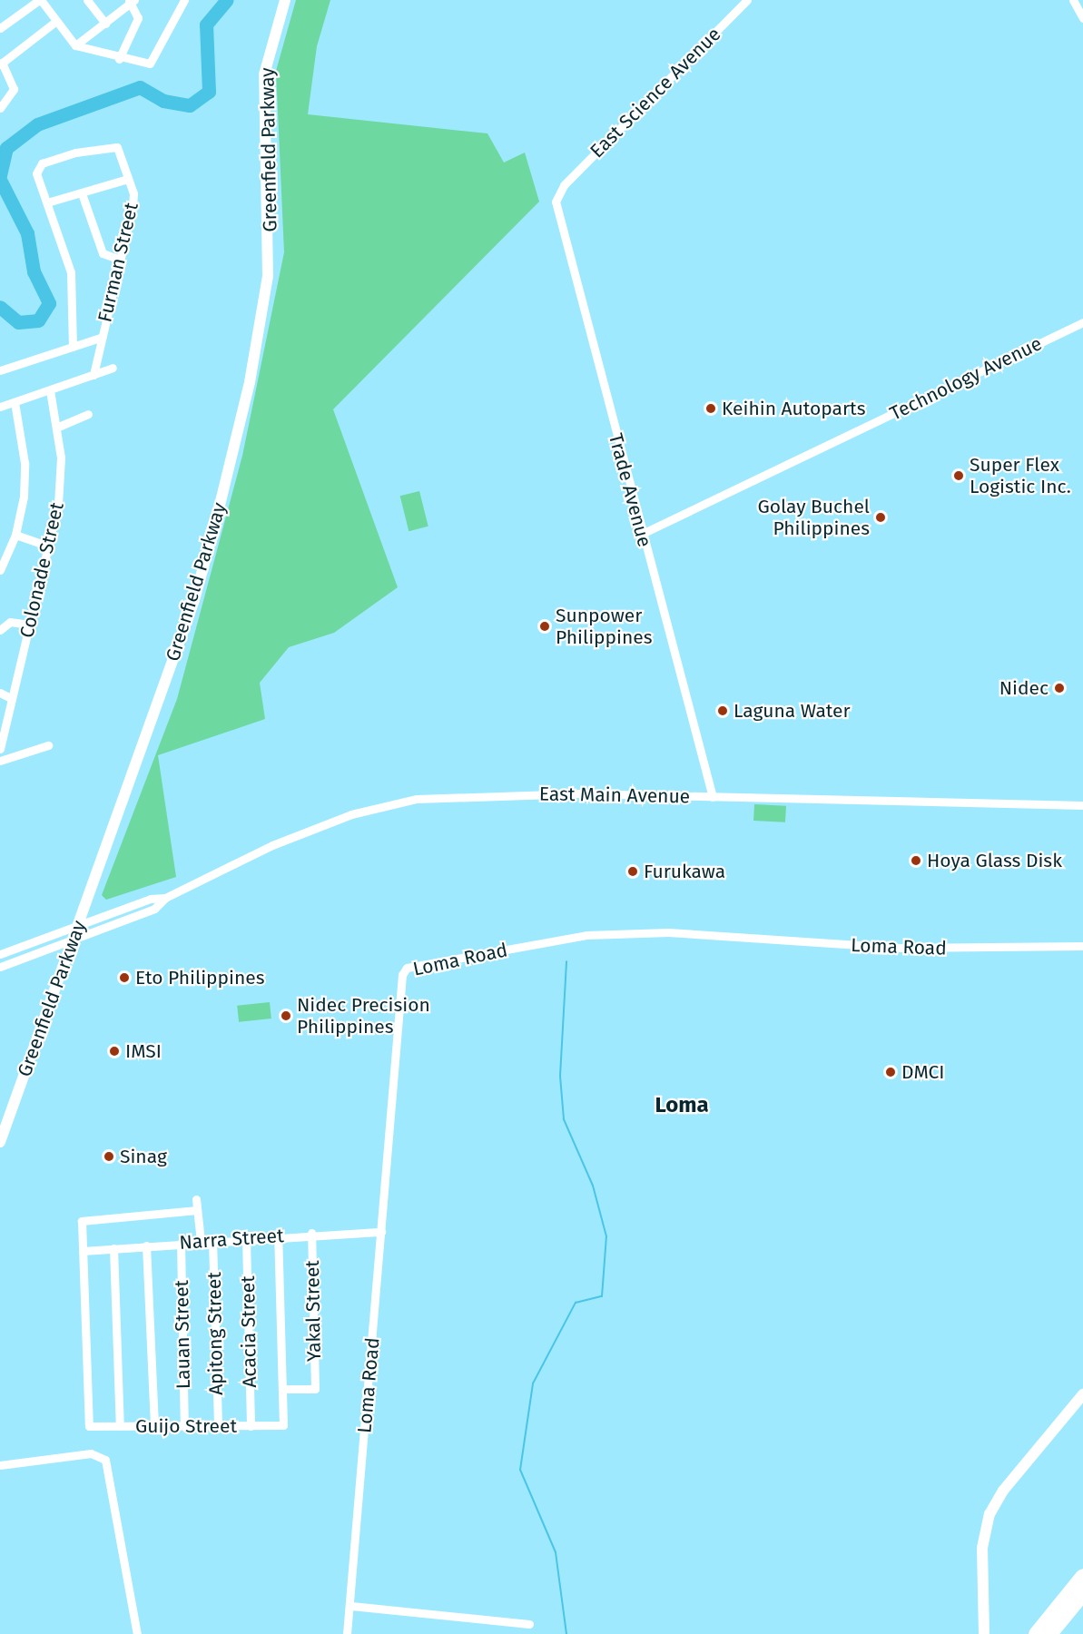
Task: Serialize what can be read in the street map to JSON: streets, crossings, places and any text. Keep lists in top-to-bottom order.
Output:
{
  "streets": {
    "main road": ["Greenfield Parkway"],
    "street": [
      "East Science Avenue",
      "Furman Street",
      "Technology Avenue",
      "Trade Avenue",
      "Colonade Street",
      "East Main Avenue",
      "Loma Road",
      "Narra Street",
      "Yakal Street",
      "Acacia Street",
      "Apitong Street",
      "Lauan Street",
      "Guijo Street"
    ]
  },
  "crossings": [
    ["East Science Avenue", "Trade Avenue"],
    ["Greenfield Parkway", "East Main Avenue"],
    ["Technology Avenue", "Trade Avenue"],
    ["Trade Avenue", "East Main Avenue"],
    ["Loma Road", "Narra Street"],
    ["Narra Street", "Yakal Street"],
    ["Narra Street", "Acacia Street"],
    ["Narra Street", "Apitong Street"],
    ["Narra Street", "Lauan Street"],
    ["Narra Street", "Guijo Street"],
    ["Yakal Street", "Guijo Street"],
    ["Acacia Street", "Guijo Street"],
    ["Apitong Street", "Guijo Street"],
    ["Lauan Street", "Guijo Street"]
  ],
  "districts": ["Loma"],
  "places": [
    "Keihin Autoparts",
    "Super Flex Logistic Inc.",
    "Golay Buchel Philippines",
    "Sunpower Philippines",
    "Nidec",
    "Laguna Water",
    "Hoya Glass Disk",
    "Furukawa",
    "Eto Philippines",
    "Nidec Precision Philippines",
    "IMSI",
    "DMCI",
    "Sinag"
  ]
}
